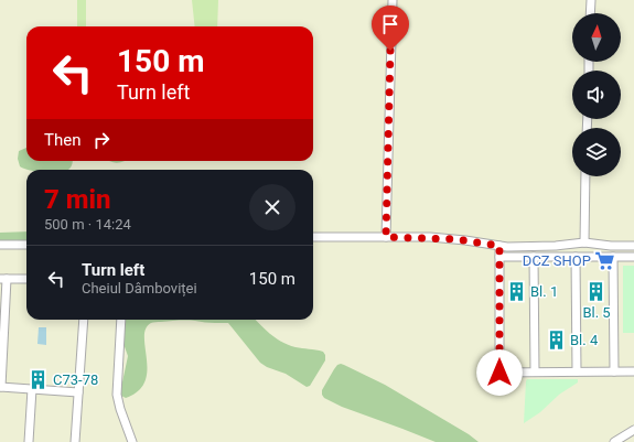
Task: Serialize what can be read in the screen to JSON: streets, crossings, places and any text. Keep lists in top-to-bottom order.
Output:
{
  "places": {
    "supermarket": ["DCZ SHOP"],
    "building": [
      "Bl. 1",
      "Bl. 5",
      "Bl. 4",
      "C73-78"
    ]
  },
  "north": "top",
  "page": {
    "turn": ["150 m", "Turn left"],
    "then": "Then",
    "heading": ["7 min", "500 m · 14:24"],
    "list": [
      {
        "name": "Turn left",
        "note": "Cheiul Dâmboviței",
        "value": "150 m"
      }
    ]
  }
}
